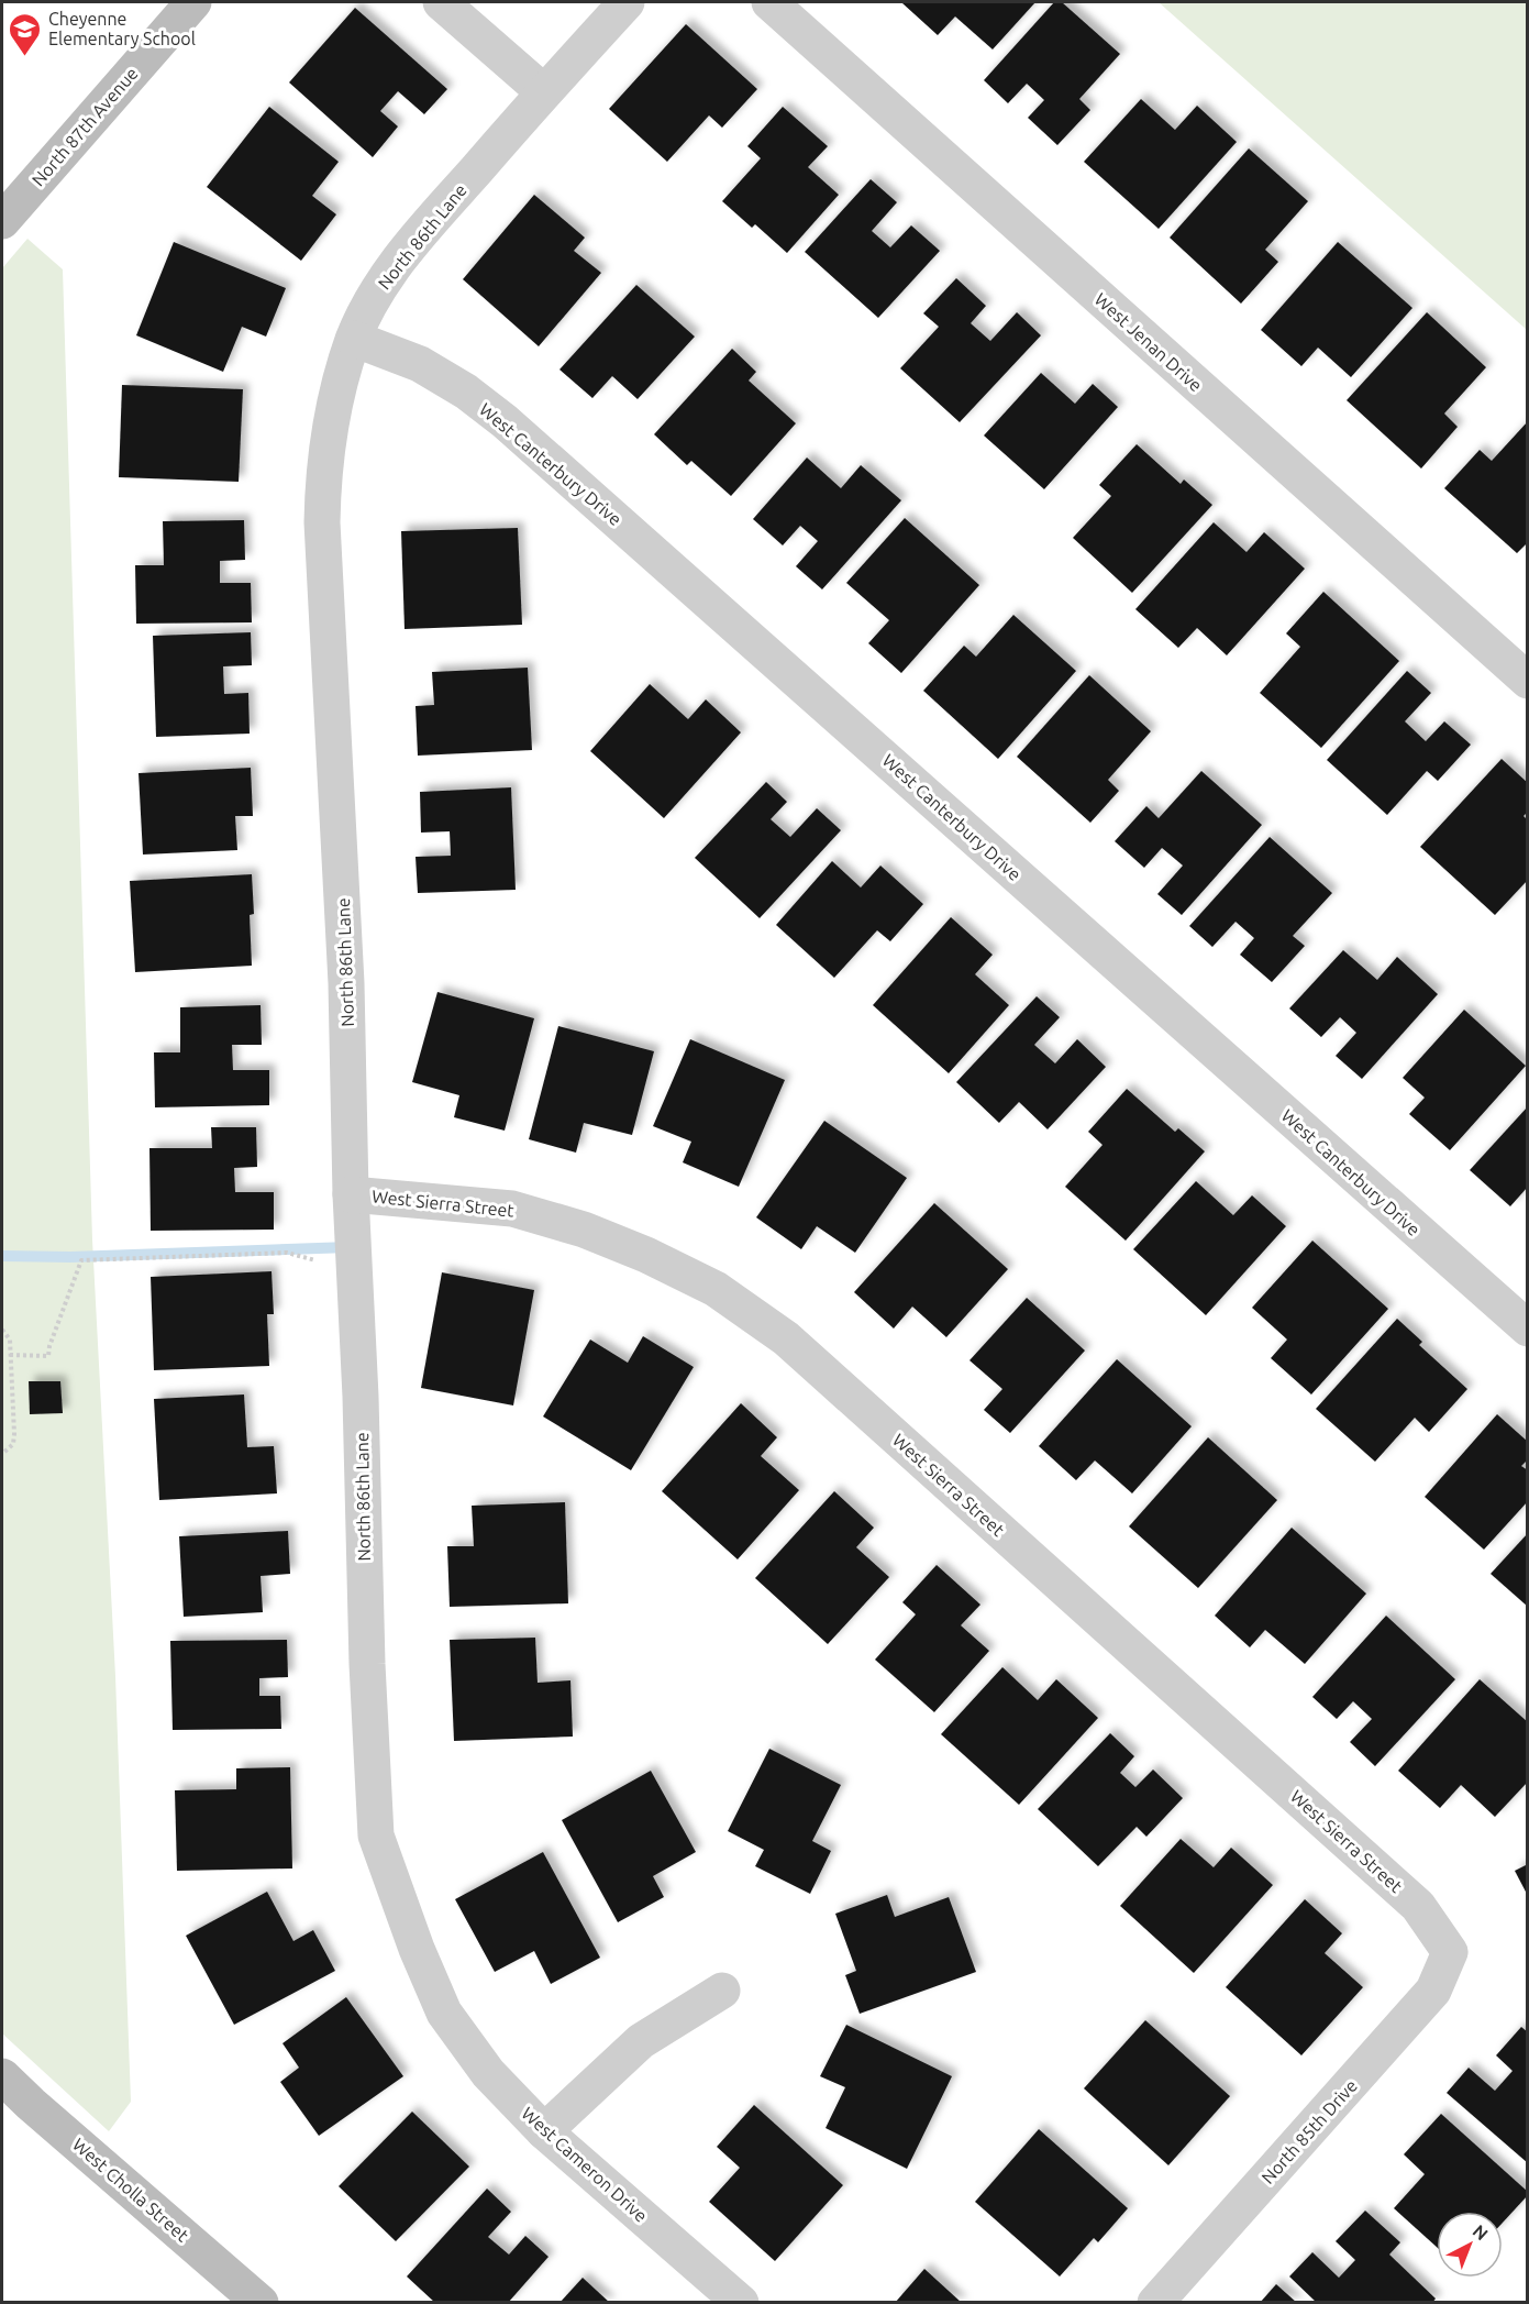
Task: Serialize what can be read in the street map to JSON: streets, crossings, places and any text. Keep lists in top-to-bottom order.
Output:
{
  "streets": {
    "street": [
      "North 87th Avenue",
      "North 86th Lane",
      "West Jenan Drive",
      "West Canterbury Drive",
      "West Sierra Street",
      "North 85th Drive",
      "West Cameron Drive",
      "West Cholla Street"
    ]
  },
  "crossings": [
    ["North 86th Lane", "West Canterbury Drive"],
    ["North 86th Lane", "West Sierra Street"],
    ["North 86th Lane", "West Cameron Drive"],
    ["West Sierra Street", "North 85th Drive"]
  ],
  "places": {
    "school or university": ["Cheyenne Elementary School"]
  },
  "north": "top right"
}
